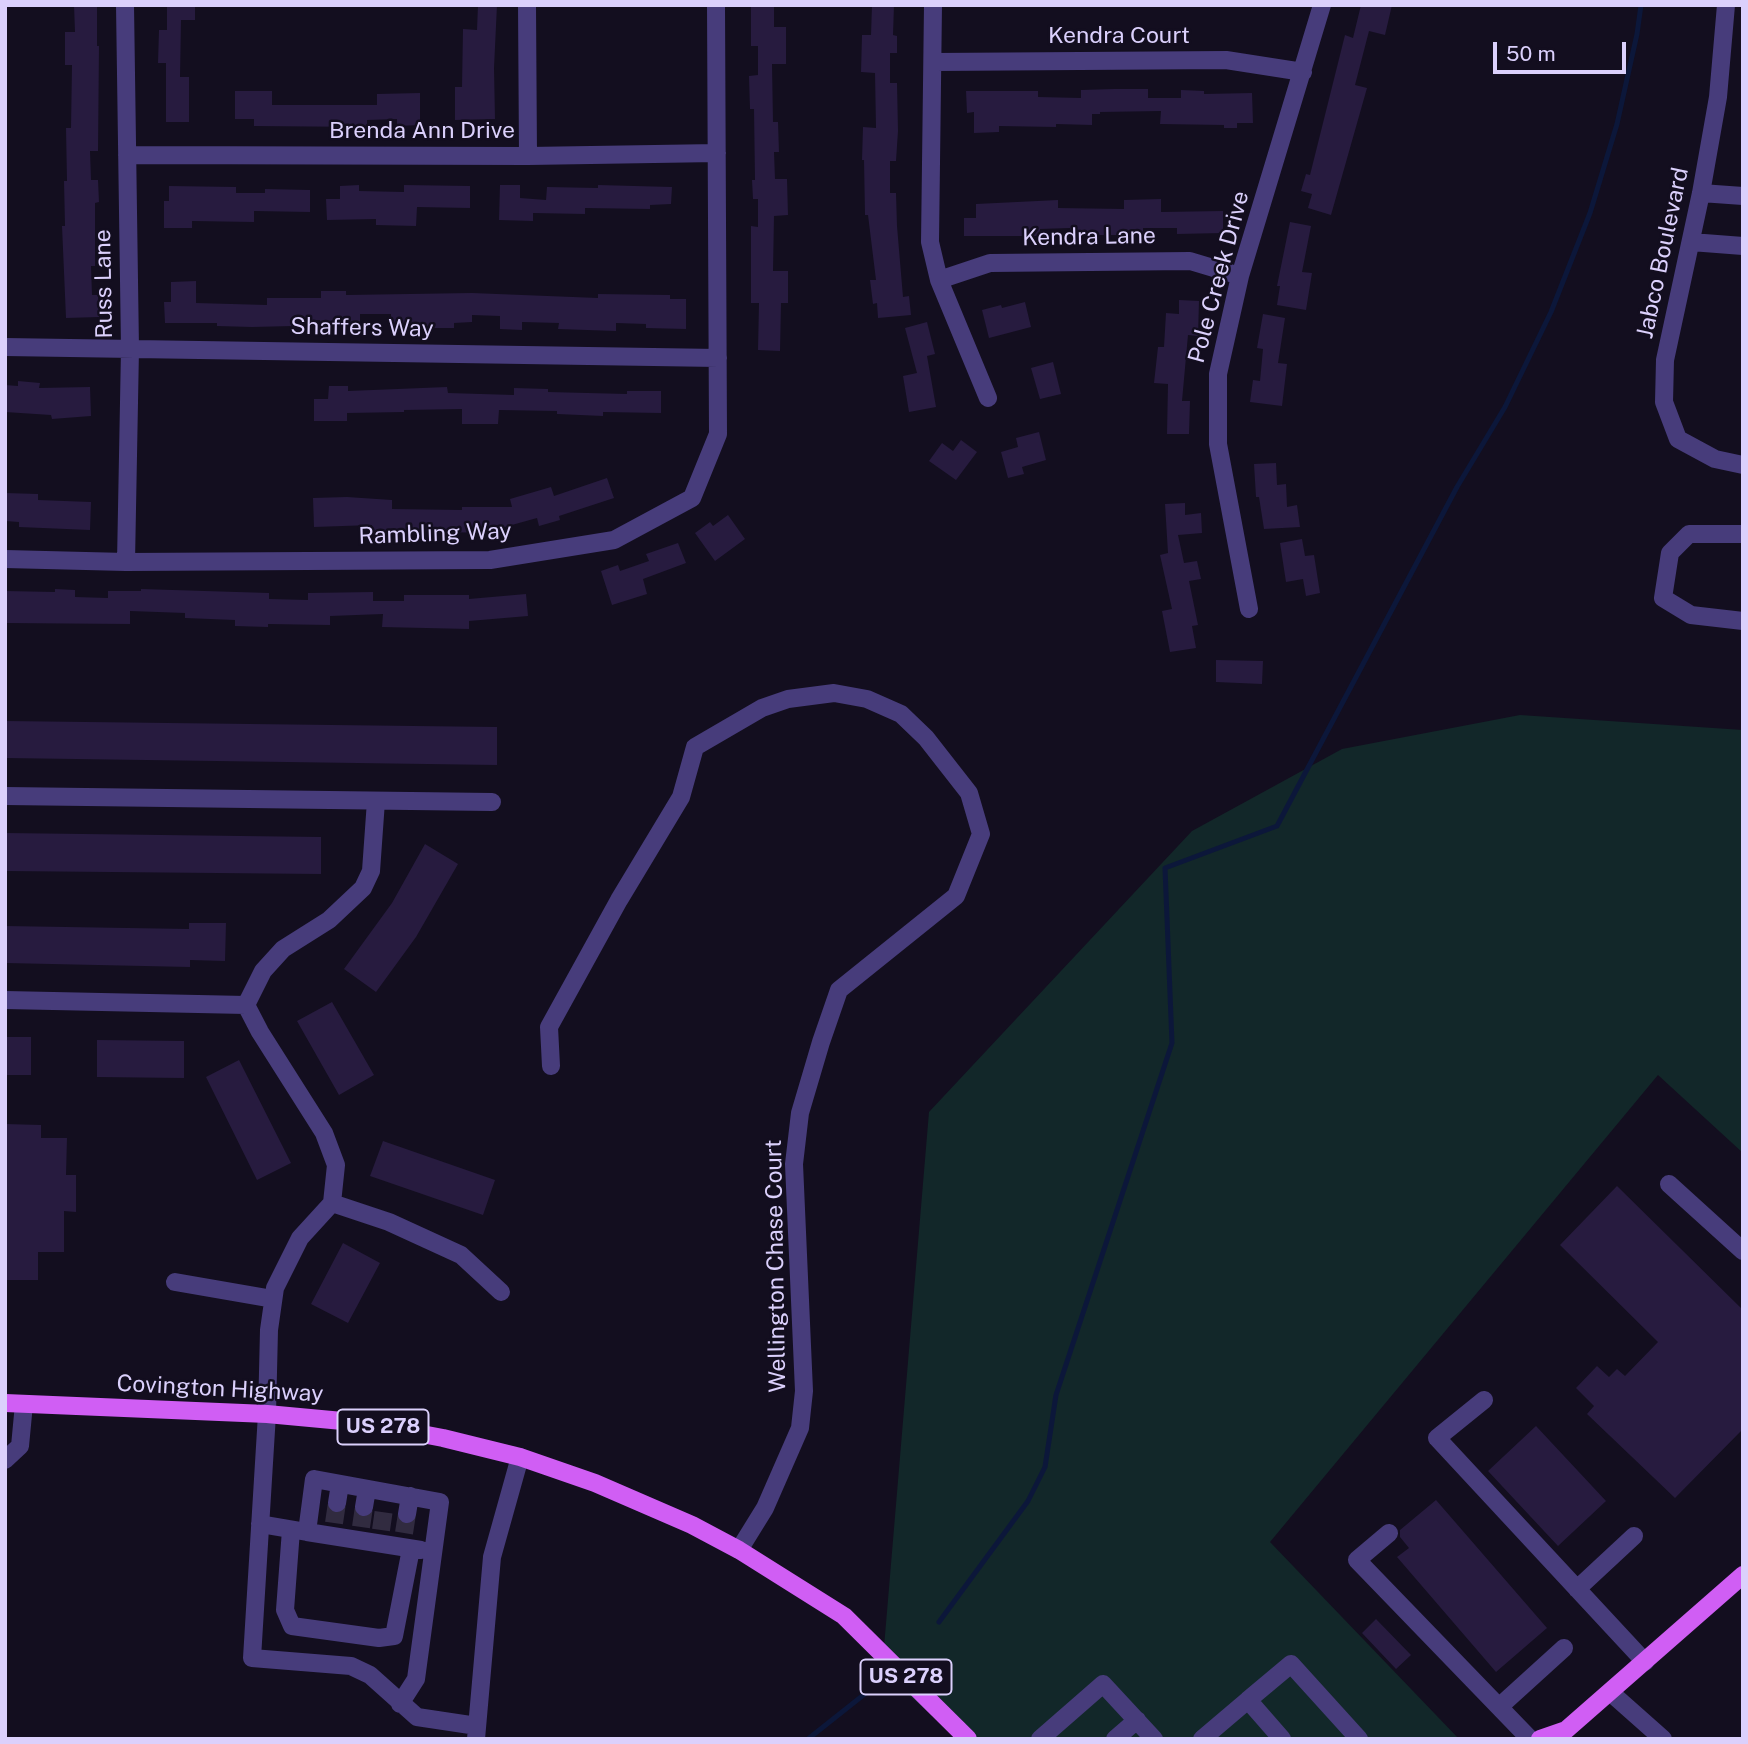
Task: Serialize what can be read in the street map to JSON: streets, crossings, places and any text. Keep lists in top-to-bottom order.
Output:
{
  "streets": {
    "main road": ["Covington Highway", "US 278"],
    "street": [
      "Kendra Court",
      "Brenda Ann Drive",
      "Kendra Lane",
      "Jabco Boulevard",
      "Pole Creek Drive",
      "Russ Lane",
      "Shaffers Way",
      "Rambling Way",
      "Wellington Chase Court"
    ]
  },
  "crossings": [
    ["Kendra Court", "Pole Creek Drive"],
    ["Brenda Ann Drive", "Russ Lane"],
    ["Brenda Ann Drive", "Rambling Way"],
    ["Kendra Lane", "Pole Creek Drive"],
    ["Russ Lane", "Shaffers Way"],
    ["Russ Lane", "Rambling Way"],
    ["Shaffers Way", "Rambling Way"],
    ["Wellington Chase Court", "Covington Highway"]
  ],
  "scale_bar": "50 m"
}
